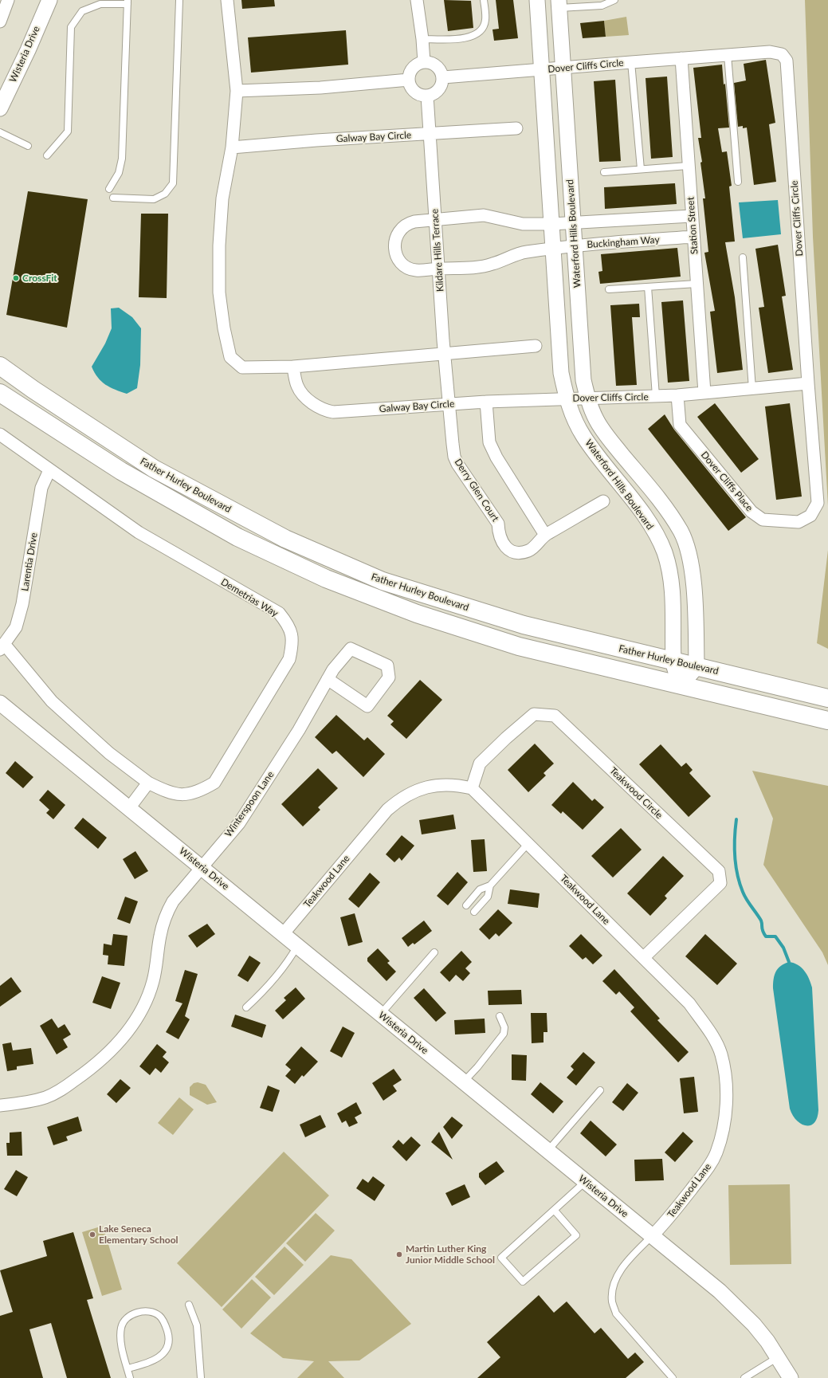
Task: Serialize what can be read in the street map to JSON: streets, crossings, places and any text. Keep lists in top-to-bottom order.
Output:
{
  "streets": {
    "main road": ["Father Hurley Boulevard"],
    "street": [
      "Wisteria Drive",
      "Dover Cliffs Circle",
      "Galway Bay Circle",
      "Station Street",
      "Waterford Hills Boulevard",
      "Buckingham Way",
      "Kildare Hills Terrace",
      "Dover Cliffs Place",
      "Derry Glen Court",
      "Larentia Drive",
      "Demetrias Way",
      "Teakwood Circle",
      "Winterspoon Lane",
      "Teakwood Lane"
    ]
  },
  "crossings": [
    ["Wisteria Drive", "Winterspoon Lane"],
    ["Wisteria Drive", "Teakwood Lane"],
    ["Dover Cliffs Circle", "Galway Bay Circle"],
    ["Dover Cliffs Circle", "Station Street"],
    ["Dover Cliffs Circle", "Waterford Hills Boulevard"],
    ["Dover Cliffs Circle", "Dover Cliffs Place"],
    ["Galway Bay Circle", "Waterford Hills Boulevard"],
    ["Galway Bay Circle", "Kildare Hills Terrace"],
    ["Galway Bay Circle", "Derry Glen Court"],
    ["Station Street", "Buckingham Way"],
    ["Waterford Hills Boulevard", "Buckingham Way"],
    ["Waterford Hills Boulevard", "Father Hurley Boulevard"],
    ["Buckingham Way", "Kildare Hills Terrace"],
    ["Kildare Hills Terrace", "Derry Glen Court"],
    ["Larentia Drive", "Demetrias Way"],
    ["Teakwood Circle", "Teakwood Lane"]
  ],
  "places": ["CrossFit", "Lake Seneca Elementary School", "Martin Luther King Junior Middle School"]
}
